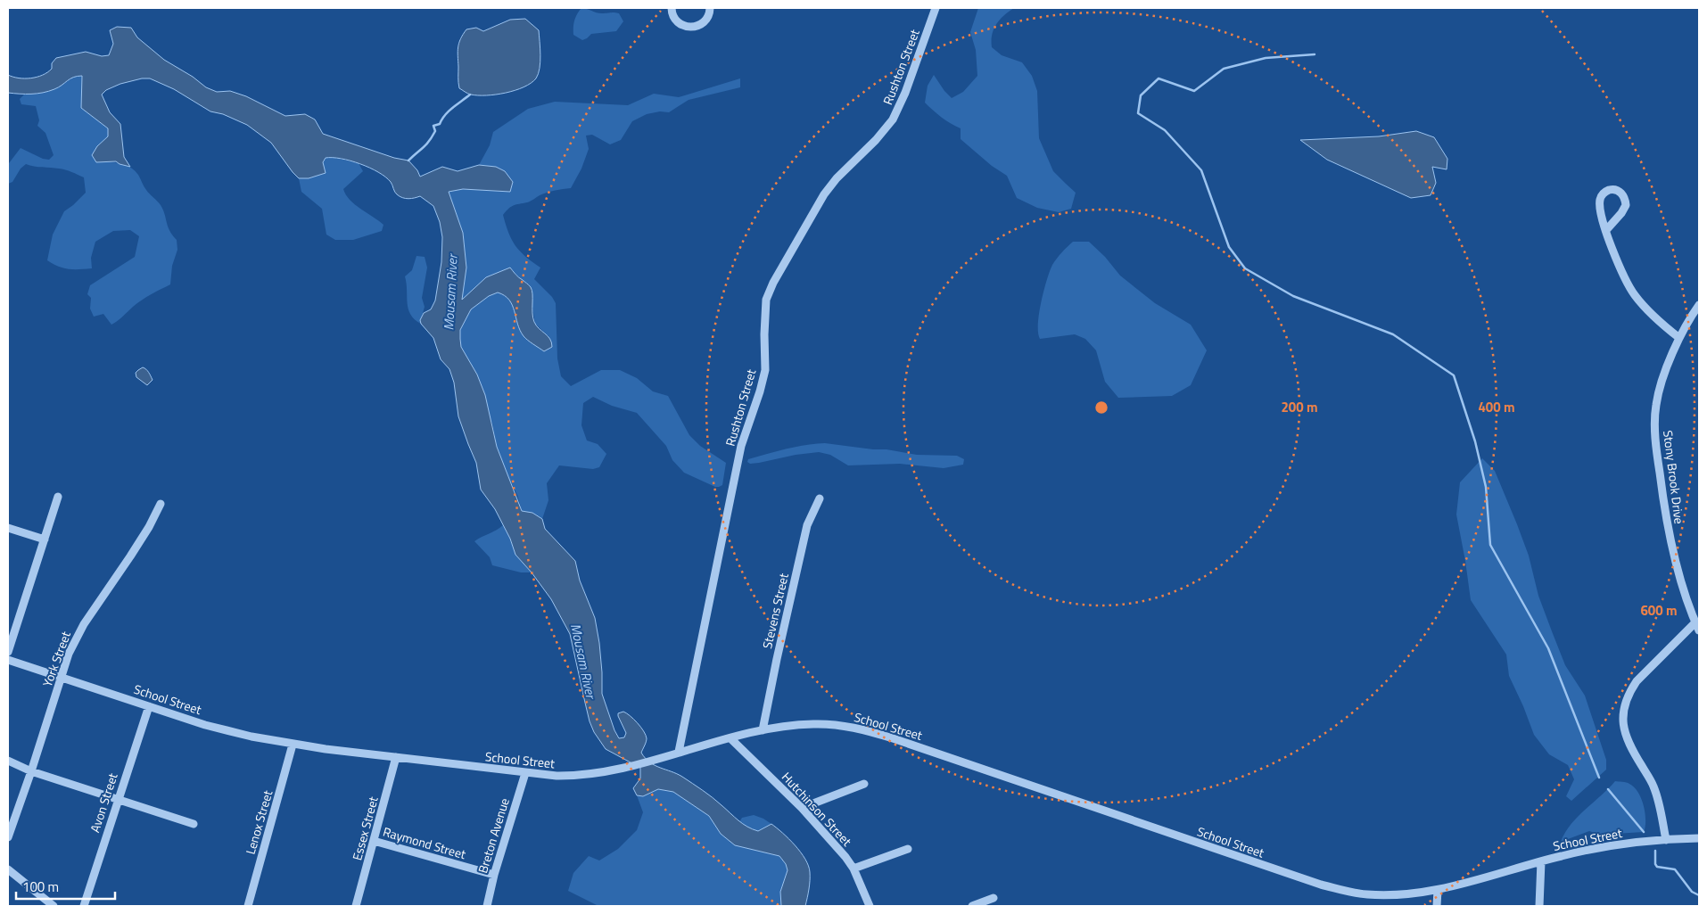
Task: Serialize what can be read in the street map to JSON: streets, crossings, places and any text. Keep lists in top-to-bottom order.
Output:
{
  "streets": {
    "street": [
      "Rushton Street",
      "Stony Brook Drive",
      "Stevens Street",
      "York Street",
      "School Street",
      "Avon Street",
      "Hutchinson Street",
      "Lenox Street",
      "Essex Street",
      "Breton Avenue",
      "Raymond Street"
    ]
  },
  "crossings": [
    ["Rushton Street", "School Street"],
    ["Stevens Street", "School Street"],
    ["York Street", "School Street"],
    ["School Street", "Avon Street"],
    ["School Street", "Hutchinson Street"],
    ["School Street", "Lenox Street"],
    ["School Street", "Essex Street"],
    ["School Street", "Breton Avenue"],
    ["Essex Street", "Raymond Street"],
    ["Breton Avenue", "Raymond Street"]
  ],
  "water": ["Mousam River"],
  "scale_bar": "100 m",
  "rings": ["200 m", "400 m", "600 m"]
}
